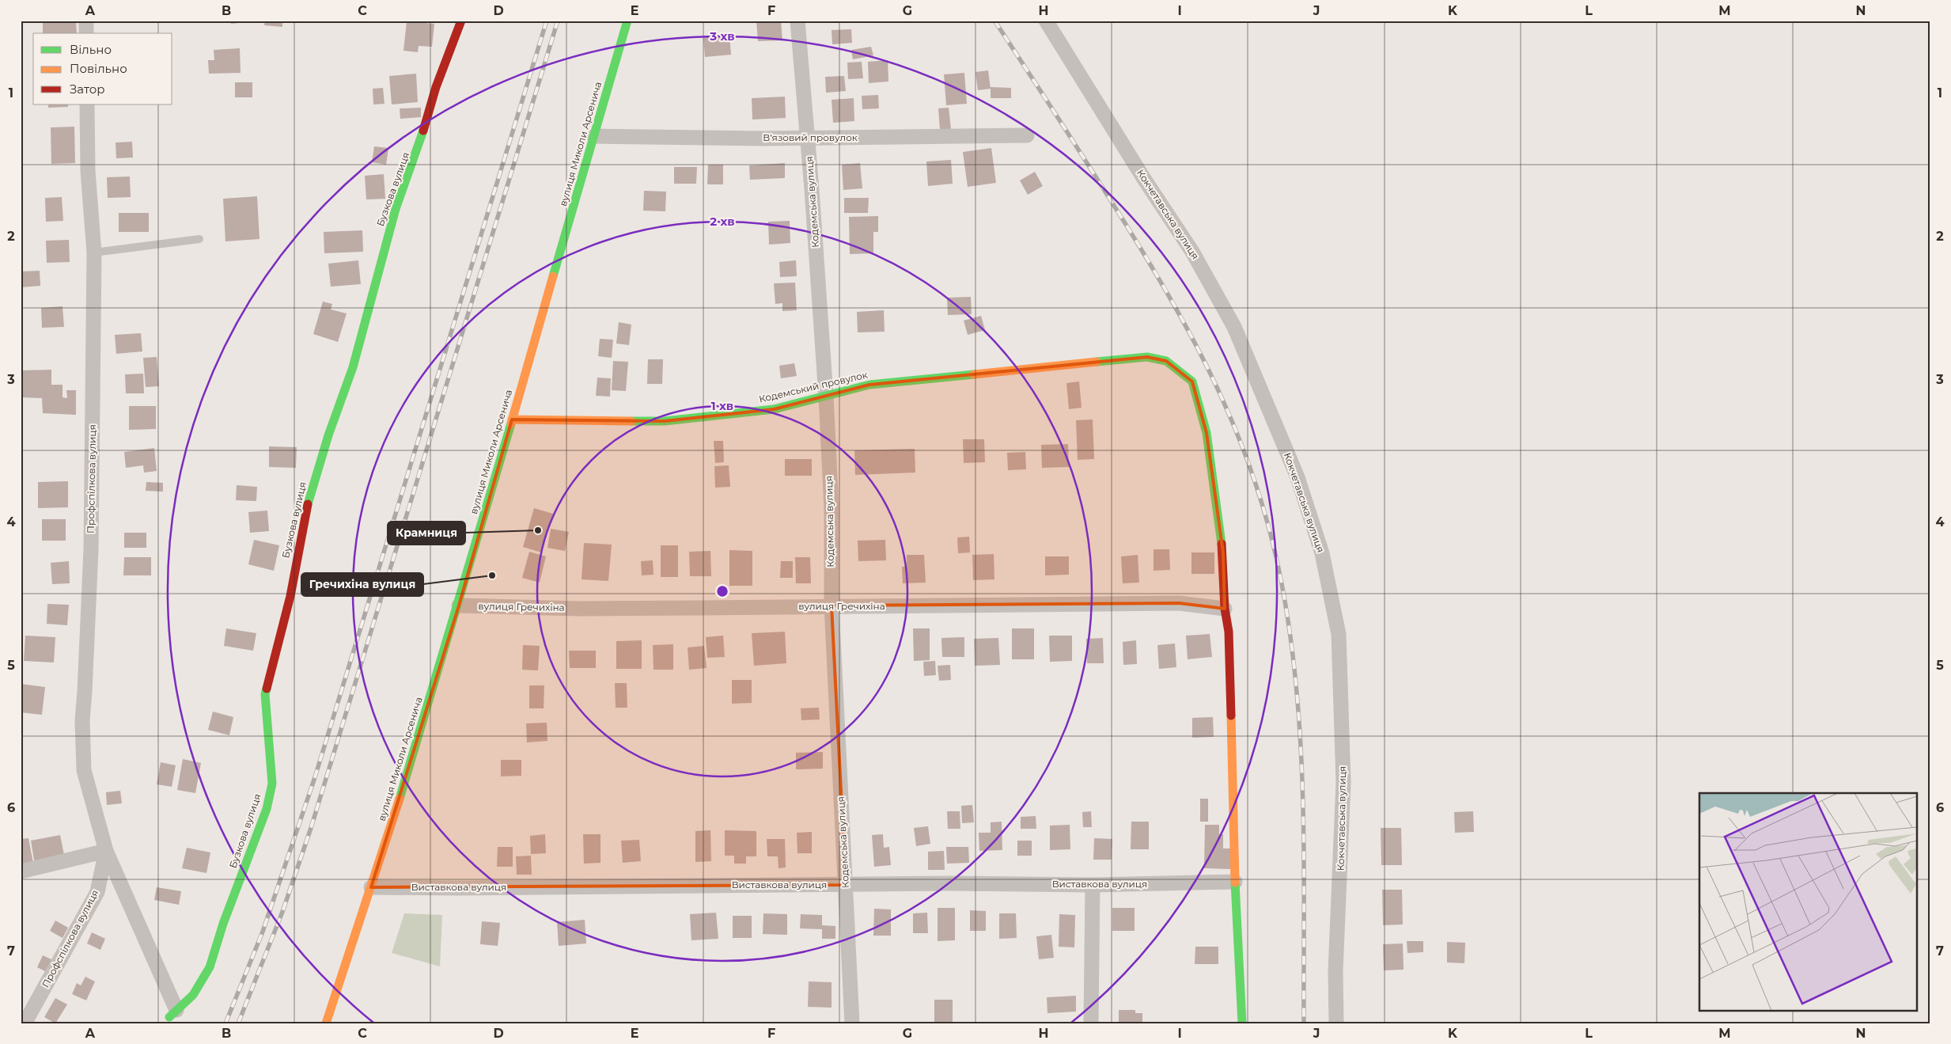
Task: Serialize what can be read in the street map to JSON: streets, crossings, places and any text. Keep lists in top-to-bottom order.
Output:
{
  "streets": {
    "street": [
      "Вʼязовий провулок",
      "вулиця Миколи Арсенича",
      "Бузкова вулиця",
      "Кодемська вулиця",
      "Кокчетавська вулиця",
      "Кодемський провулок",
      "Профспілкова вулиця",
      "вулиця Гречихіна",
      "Виставкова вулиця"
    ]
  },
  "crossings": [
    ["Вʼязовий провулок", "вулиця Миколи Арсенича"],
    ["Вʼязовий провулок", "Кодемська вулиця"],
    ["вулиця Миколи Арсенича", "Кодемський провулок"],
    ["вулиця Миколи Арсенича", "вулиця Гречихіна"],
    ["вулиця Миколи Арсенича", "Виставкова вулиця"],
    ["Бузкова вулиця", "Профспілкова вулиця"],
    ["Кодемська вулиця", "Кодемський провулок"],
    ["Кодемська вулиця", "вулиця Гречихіна"],
    ["Кодемська вулиця", "Виставкова вулиця"],
    ["Кодемський провулок", "вулиця Гречихіна"]
  ],
  "places": ["Крамниця", "Гречихіна вулиця"],
  "legend": ["Вільно", "Повільно", "Затор"],
  "grid": {
    "columns": [
      "A",
      "B",
      "C",
      "D",
      "E",
      "F",
      "G",
      "H",
      "I",
      "J",
      "K",
      "L",
      "M",
      "N"
    ],
    "rows": [
      "1",
      "2",
      "3",
      "4",
      "5",
      "6",
      "7"
    ]
  },
  "rings": ["3 хв", "2 хв", "1 хв"]
}
